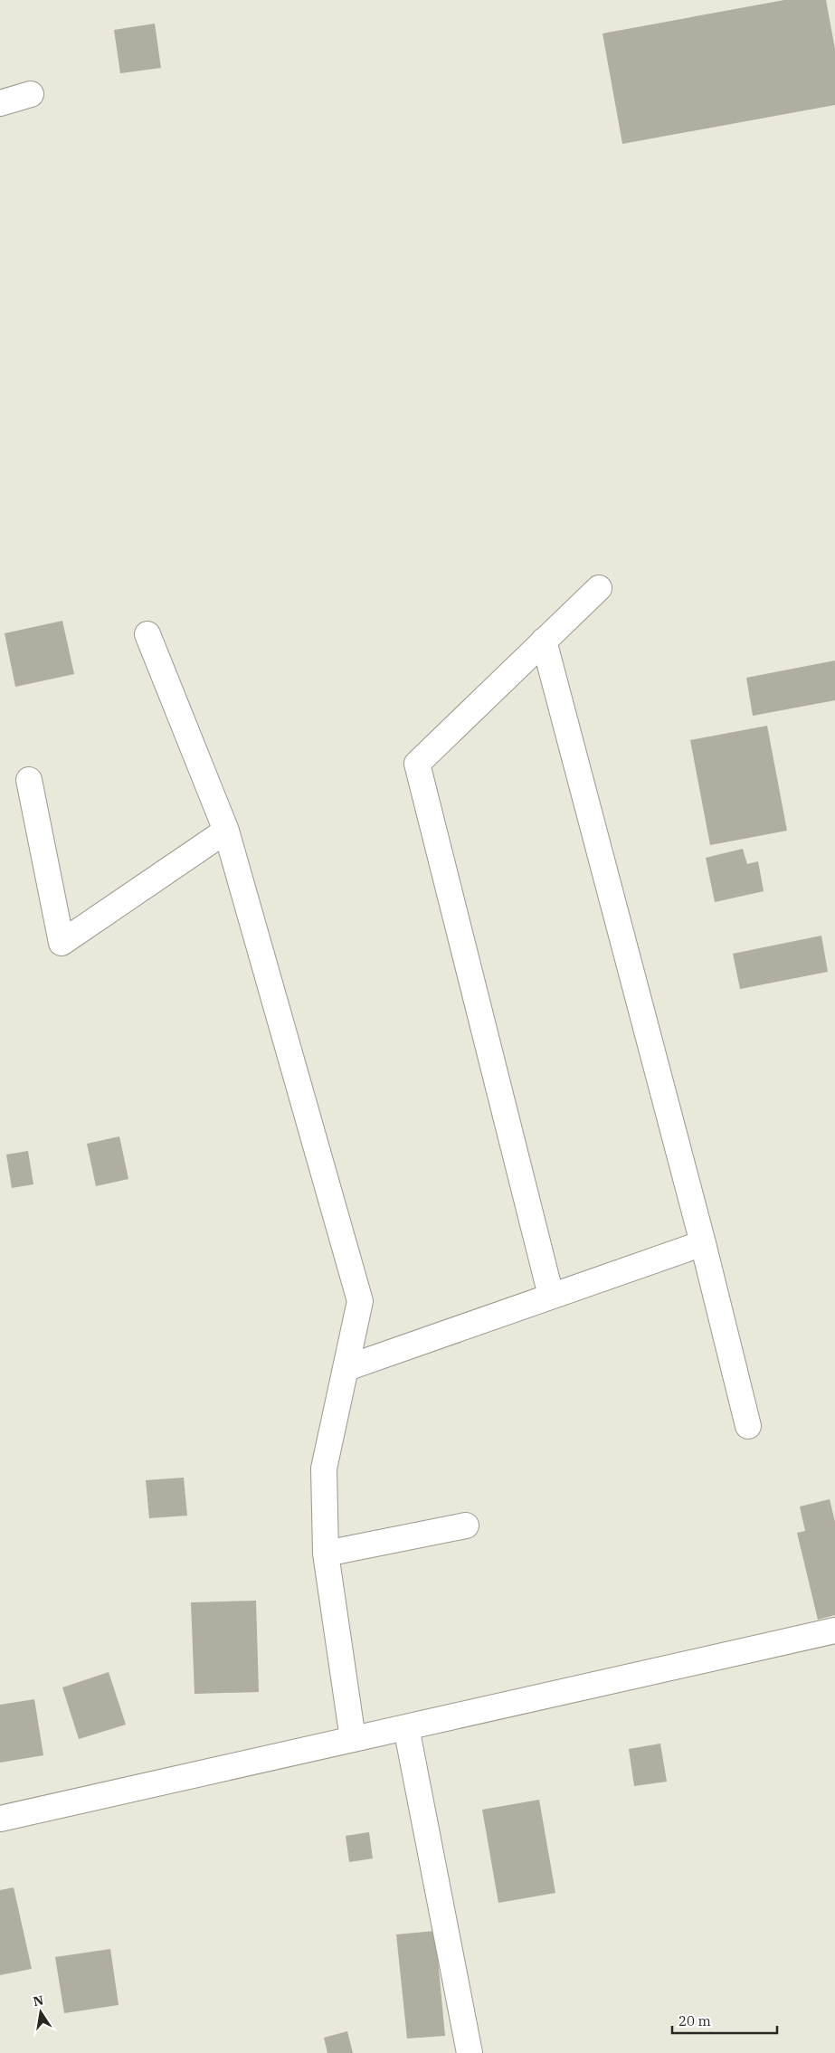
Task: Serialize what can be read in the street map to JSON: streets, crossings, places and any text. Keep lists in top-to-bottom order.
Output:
{
  "scale_bar": "20 m",
  "north": "top"
}
